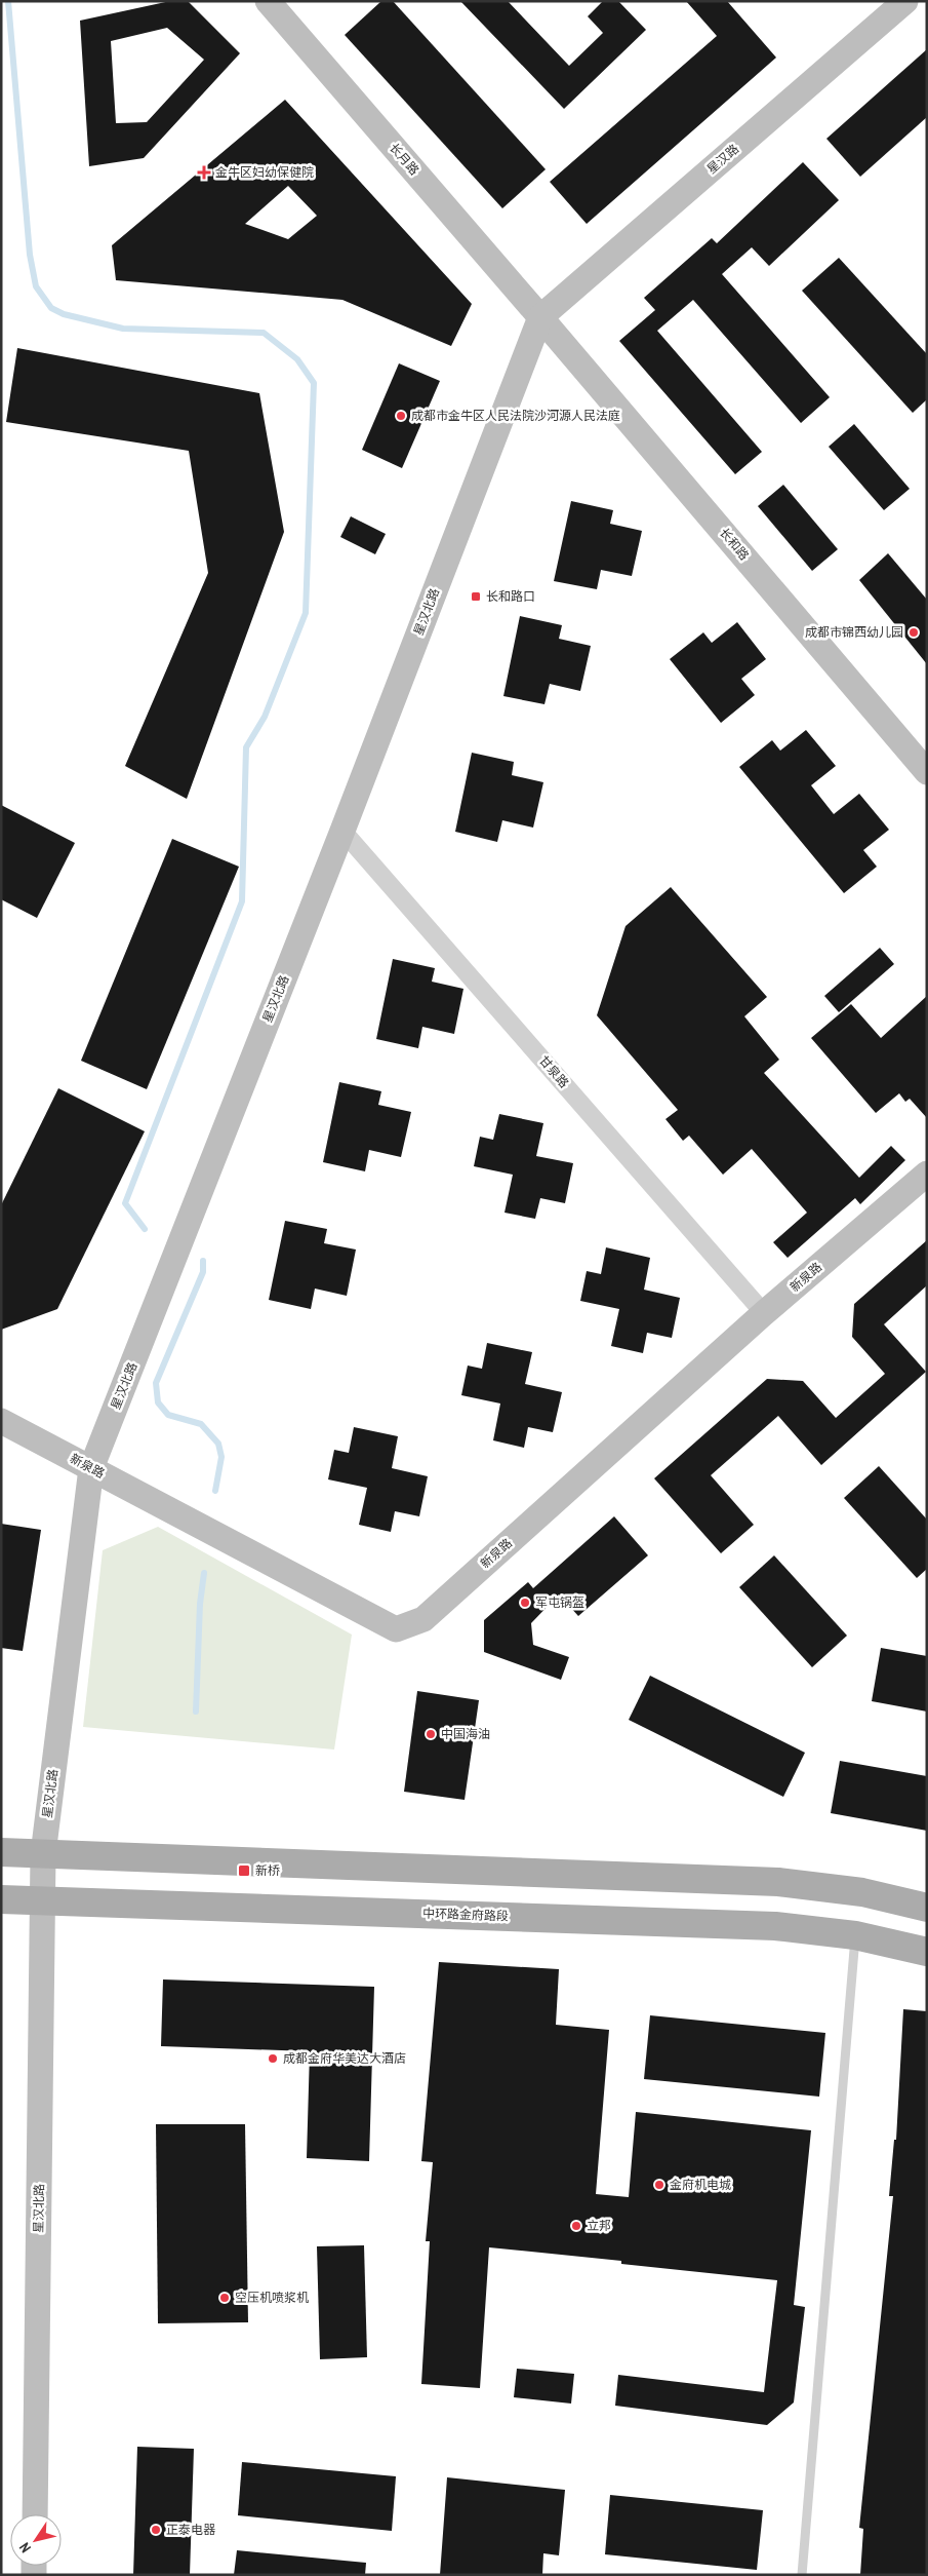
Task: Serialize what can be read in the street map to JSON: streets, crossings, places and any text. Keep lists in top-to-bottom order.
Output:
{
  "streets": {
    "main road": ["中环路金府路段"],
    "street": [
      "长月路",
      "星汉路",
      "长和路",
      "星汉北路",
      "甘泉路",
      "新泉路"
    ]
  },
  "crossings": [
    ["长月路", "星汉路"],
    ["长月路", "长和路"],
    ["长月路", "星汉北路"],
    ["星汉路", "长和路"],
    ["星汉路", "星汉北路"],
    ["长和路", "星汉北路"],
    ["星汉北路", "甘泉路"],
    ["星汉北路", "新泉路"],
    ["星汉北路", "中环路金府路段"],
    ["甘泉路", "新泉路"]
  ],
  "places": {
    "health": ["金牛区妇幼保健院"],
    "other": [
      "成都市金牛区人民法院沙河源人民法庭",
      "成都市锦西幼儿园",
      "军屯锅盔",
      "中国海油",
      "成都金府华美达大酒店",
      "金府机电城",
      "立邦",
      "空压机喷浆机",
      "正泰电器"
    ],
    "transit": ["长和路口", "新桥"]
  },
  "north": "bottom left"
}
